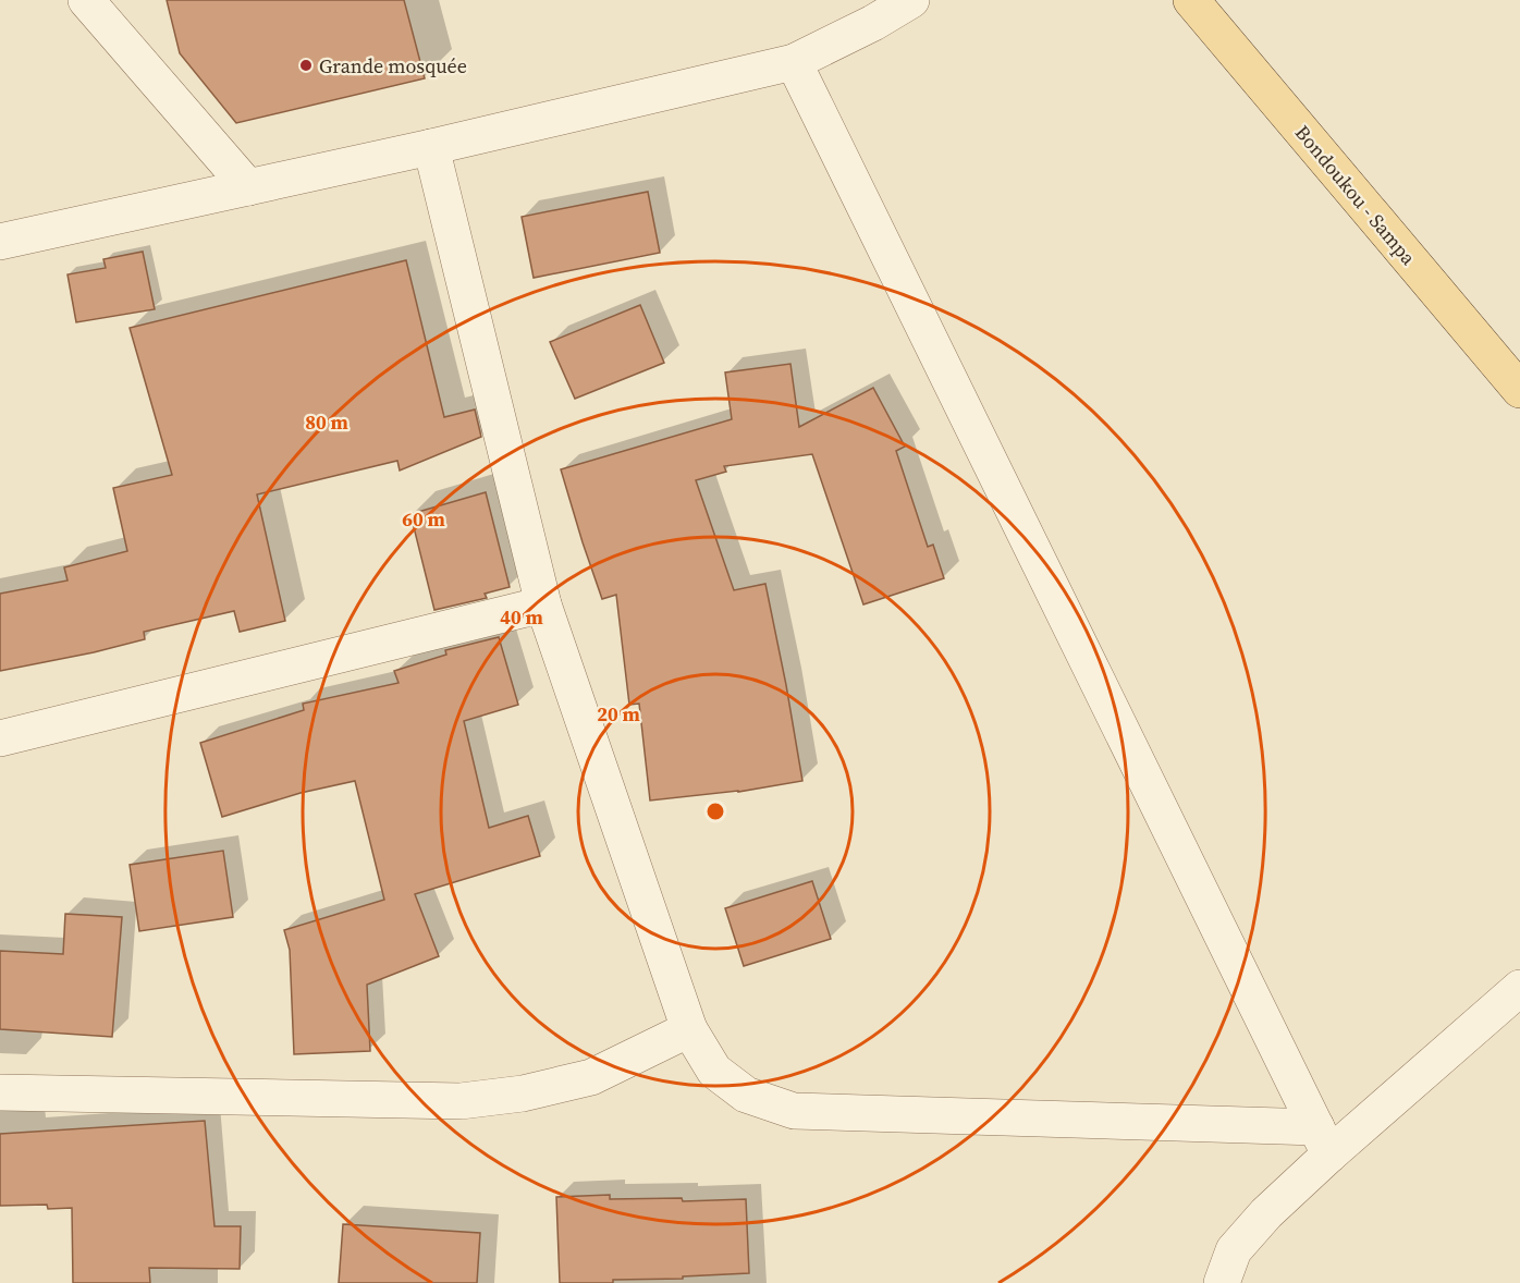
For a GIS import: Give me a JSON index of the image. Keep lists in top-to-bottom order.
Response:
{
  "streets": {
    "main road": ["Bondoukou - Sampa"]
  },
  "places": ["Grande mosquée"],
  "rings": [
    "80 m",
    "60 m",
    "40 m",
    "20 m"
  ]
}
